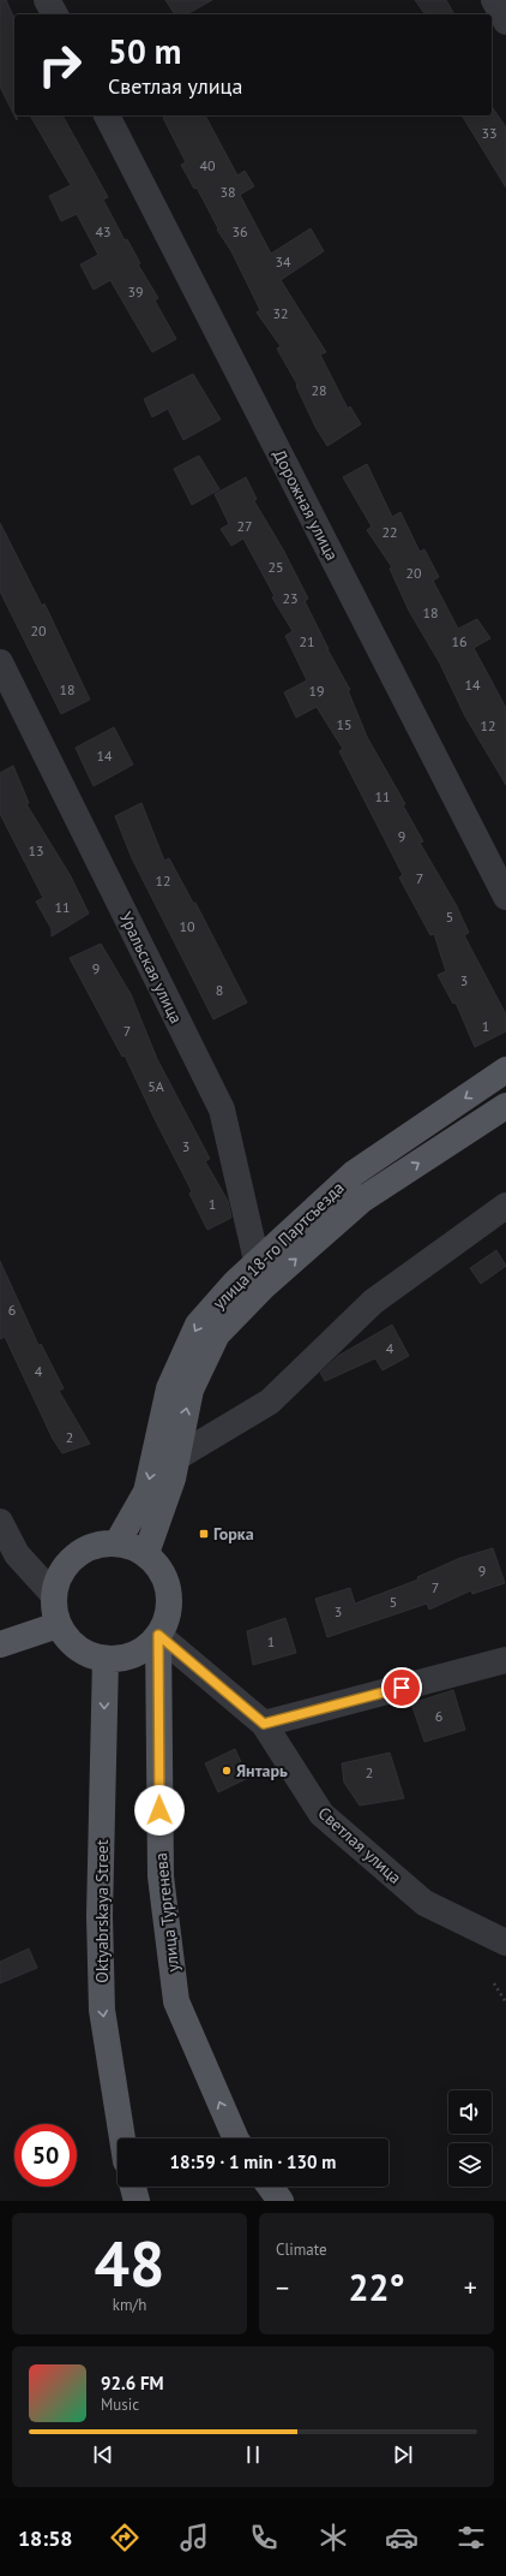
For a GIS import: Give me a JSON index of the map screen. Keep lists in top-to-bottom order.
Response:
{
  "streets": {
    "main road": ["улица 18-го Партсъезда", "Oktyabrskaya Street", "улица Тургенева"],
    "street": ["Дорожная улица", "Уральская улица", "Светлая улица"]
  },
  "crossings": [
    ["Уральская улица", "улица 18-го Партсъезда"],
    ["улица 18-го Партсъезда", "Светлая улица"],
    ["улица 18-го Партсъезда", "Oktyabrskaya Street"],
    ["улица 18-го Партсъезда", "улица Тургенева"],
    ["Светлая улица", "Oktyabrskaya Street"],
    ["Светлая улица", "улица Тургенева"],
    ["Oktyabrskaya Street", "улица Тургенева"]
  ],
  "one_way": ["Oktyabrskaya Street", "улица Тургенева"],
  "places": {
    "transit": ["Горка"],
    "other": ["Янтарь"]
  },
  "house_numbers": [
    "33",
    "40",
    "38",
    "43",
    "36",
    "34",
    "39",
    "32",
    "28",
    "27",
    "22",
    "25",
    "20",
    "23",
    "18",
    "20",
    "21",
    "16",
    "14",
    "18",
    "19",
    "15",
    "12",
    "14",
    "11",
    "9",
    "13",
    "7",
    "12",
    "11",
    "5",
    "10",
    "9",
    "3",
    "8",
    "1",
    "7",
    "5А",
    "3",
    "1",
    "6",
    "4",
    "4",
    "2",
    "9",
    "7",
    "5",
    "3",
    "1",
    "6",
    "2"
  ],
  "page": {
    "turn": ["50 m", "Светлая улица"],
    "limit": "50",
    "trip": "18:59 · 1 min · 130 m",
    "tile": [
      ["48", "km/h"],
      "Climate"
    ],
    "heat": ["−", "22°", "+"],
    "song": ["92.6 FM", "Music"],
    "tabs": "18:58"
  }
}
